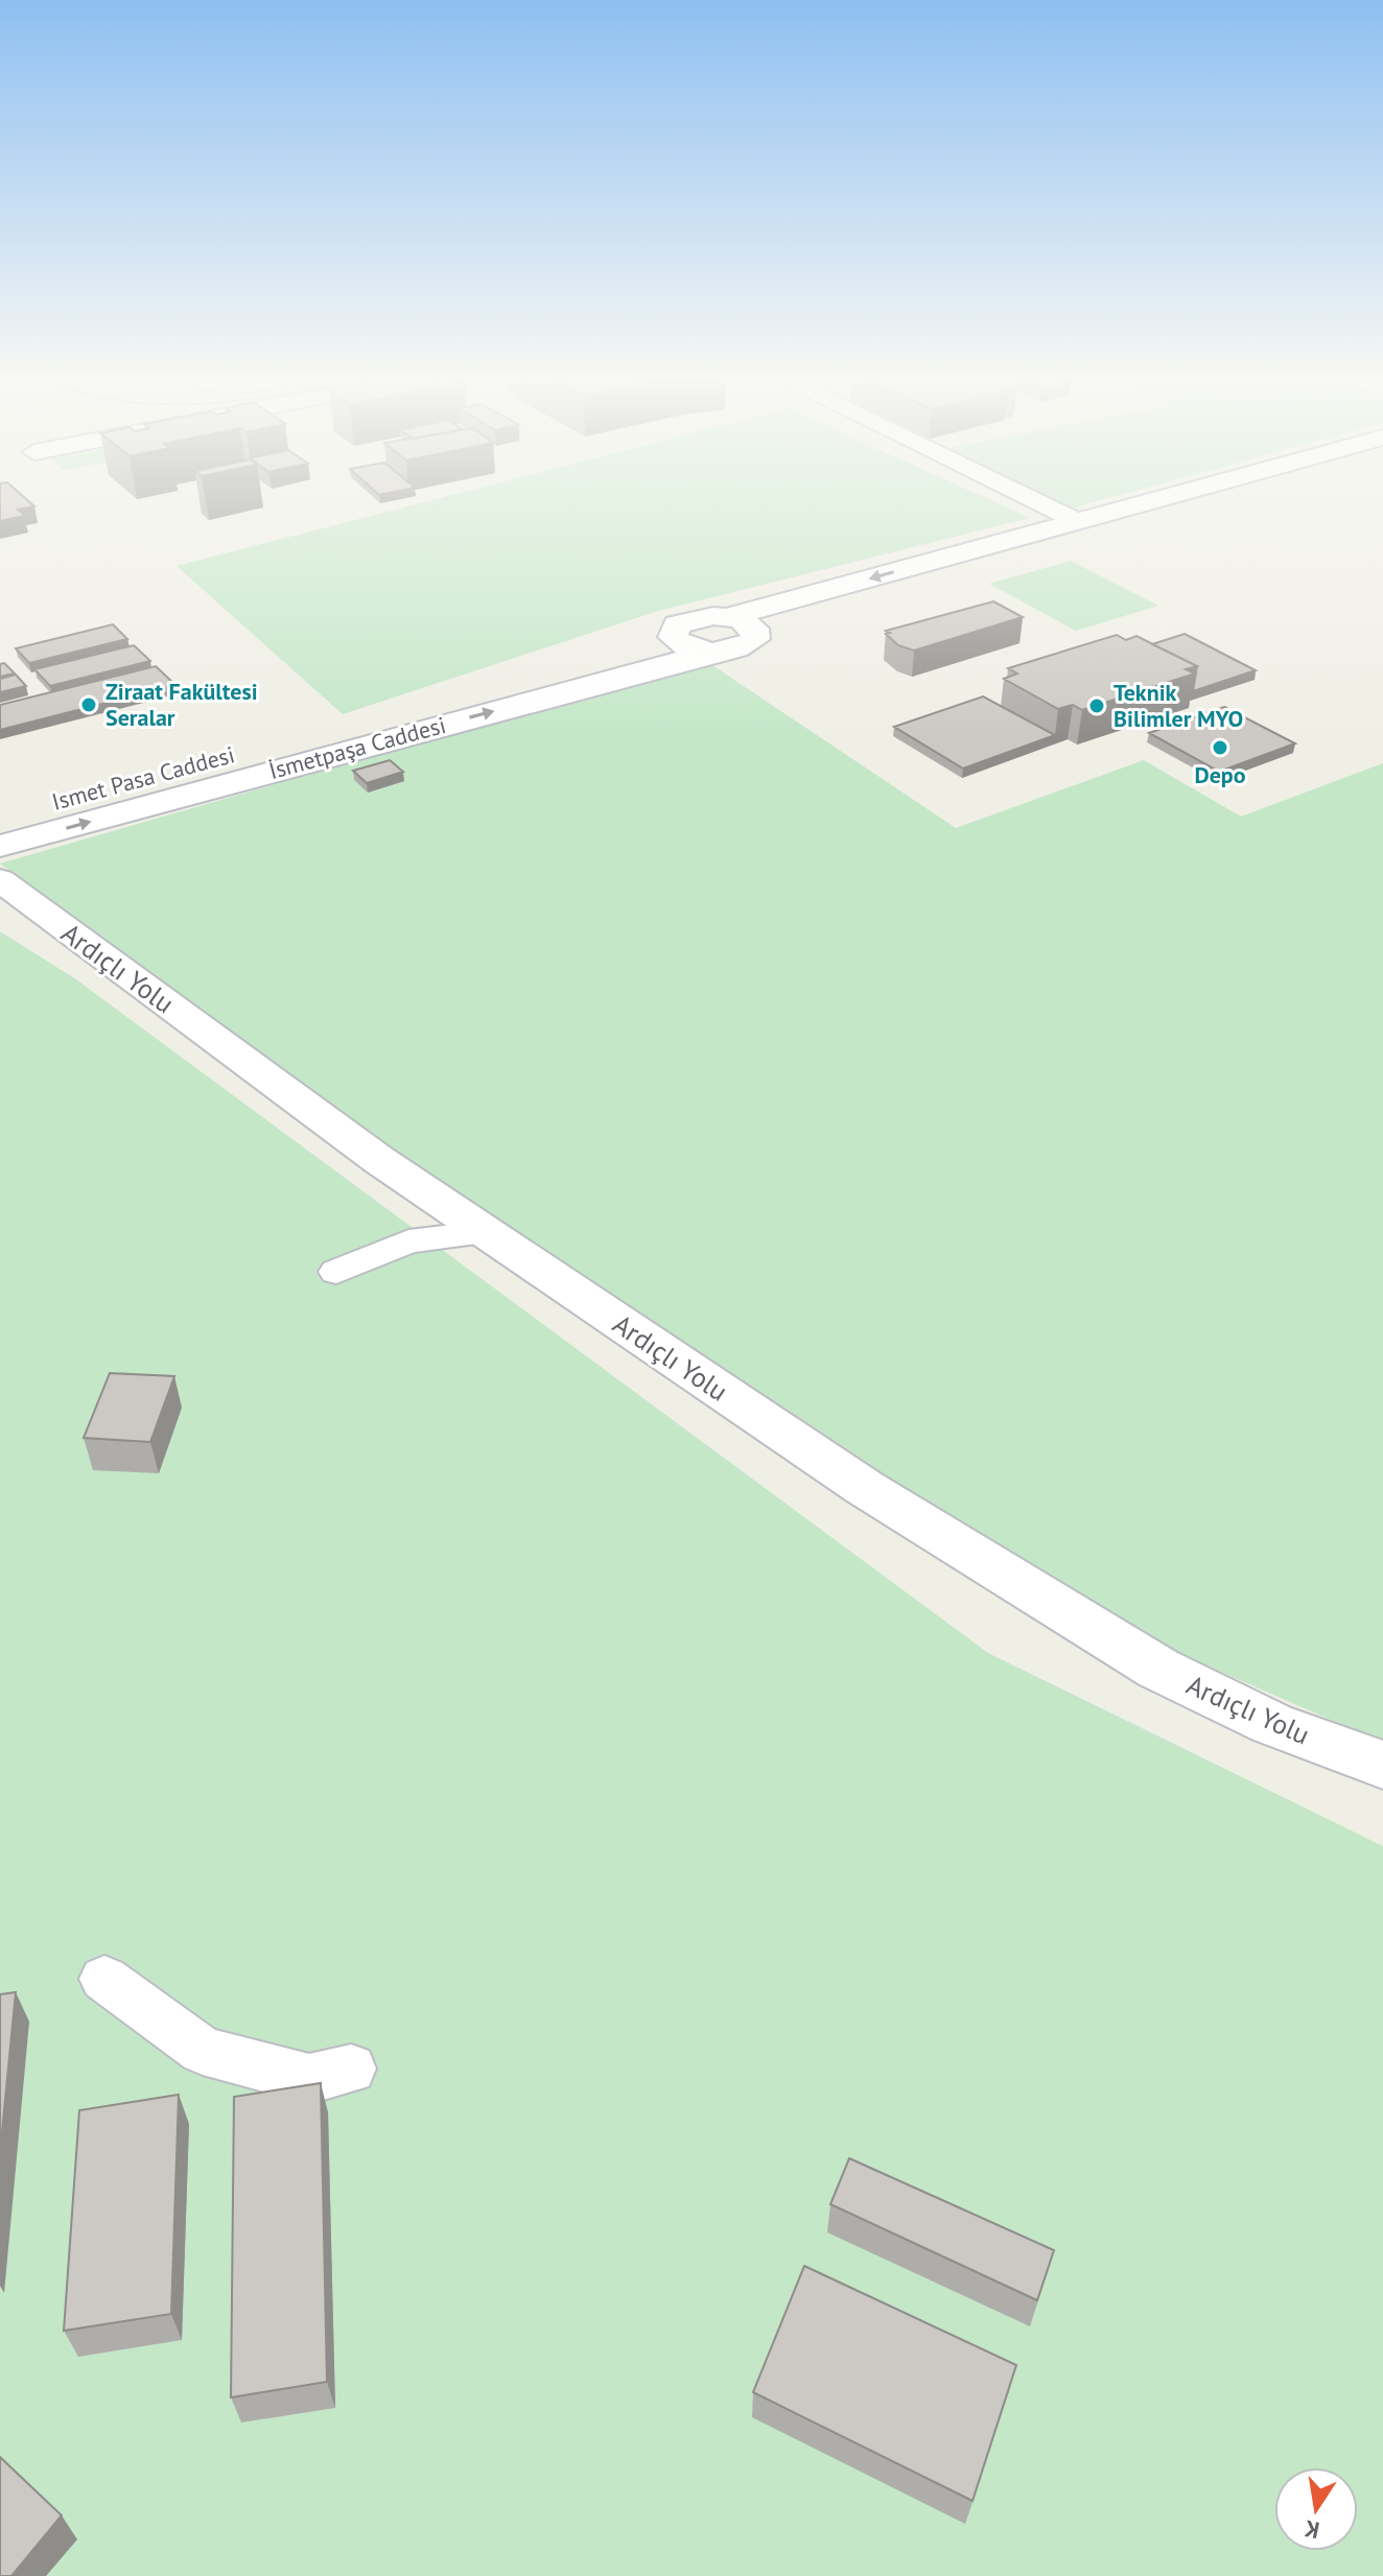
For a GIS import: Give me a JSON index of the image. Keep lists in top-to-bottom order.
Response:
{
  "streets": {
    "main road": ["İsmetpaşa Caddesi", "Ismet Pasa Caddesi"],
    "street": ["Ardıçlı Yolu"]
  },
  "one_way": ["İsmetpaşa Caddesi"],
  "places": ["Ziraat Fakültesi Seralar", "Teknik Bilimler MYO", "Depo"],
  "north": "bottom"
}
